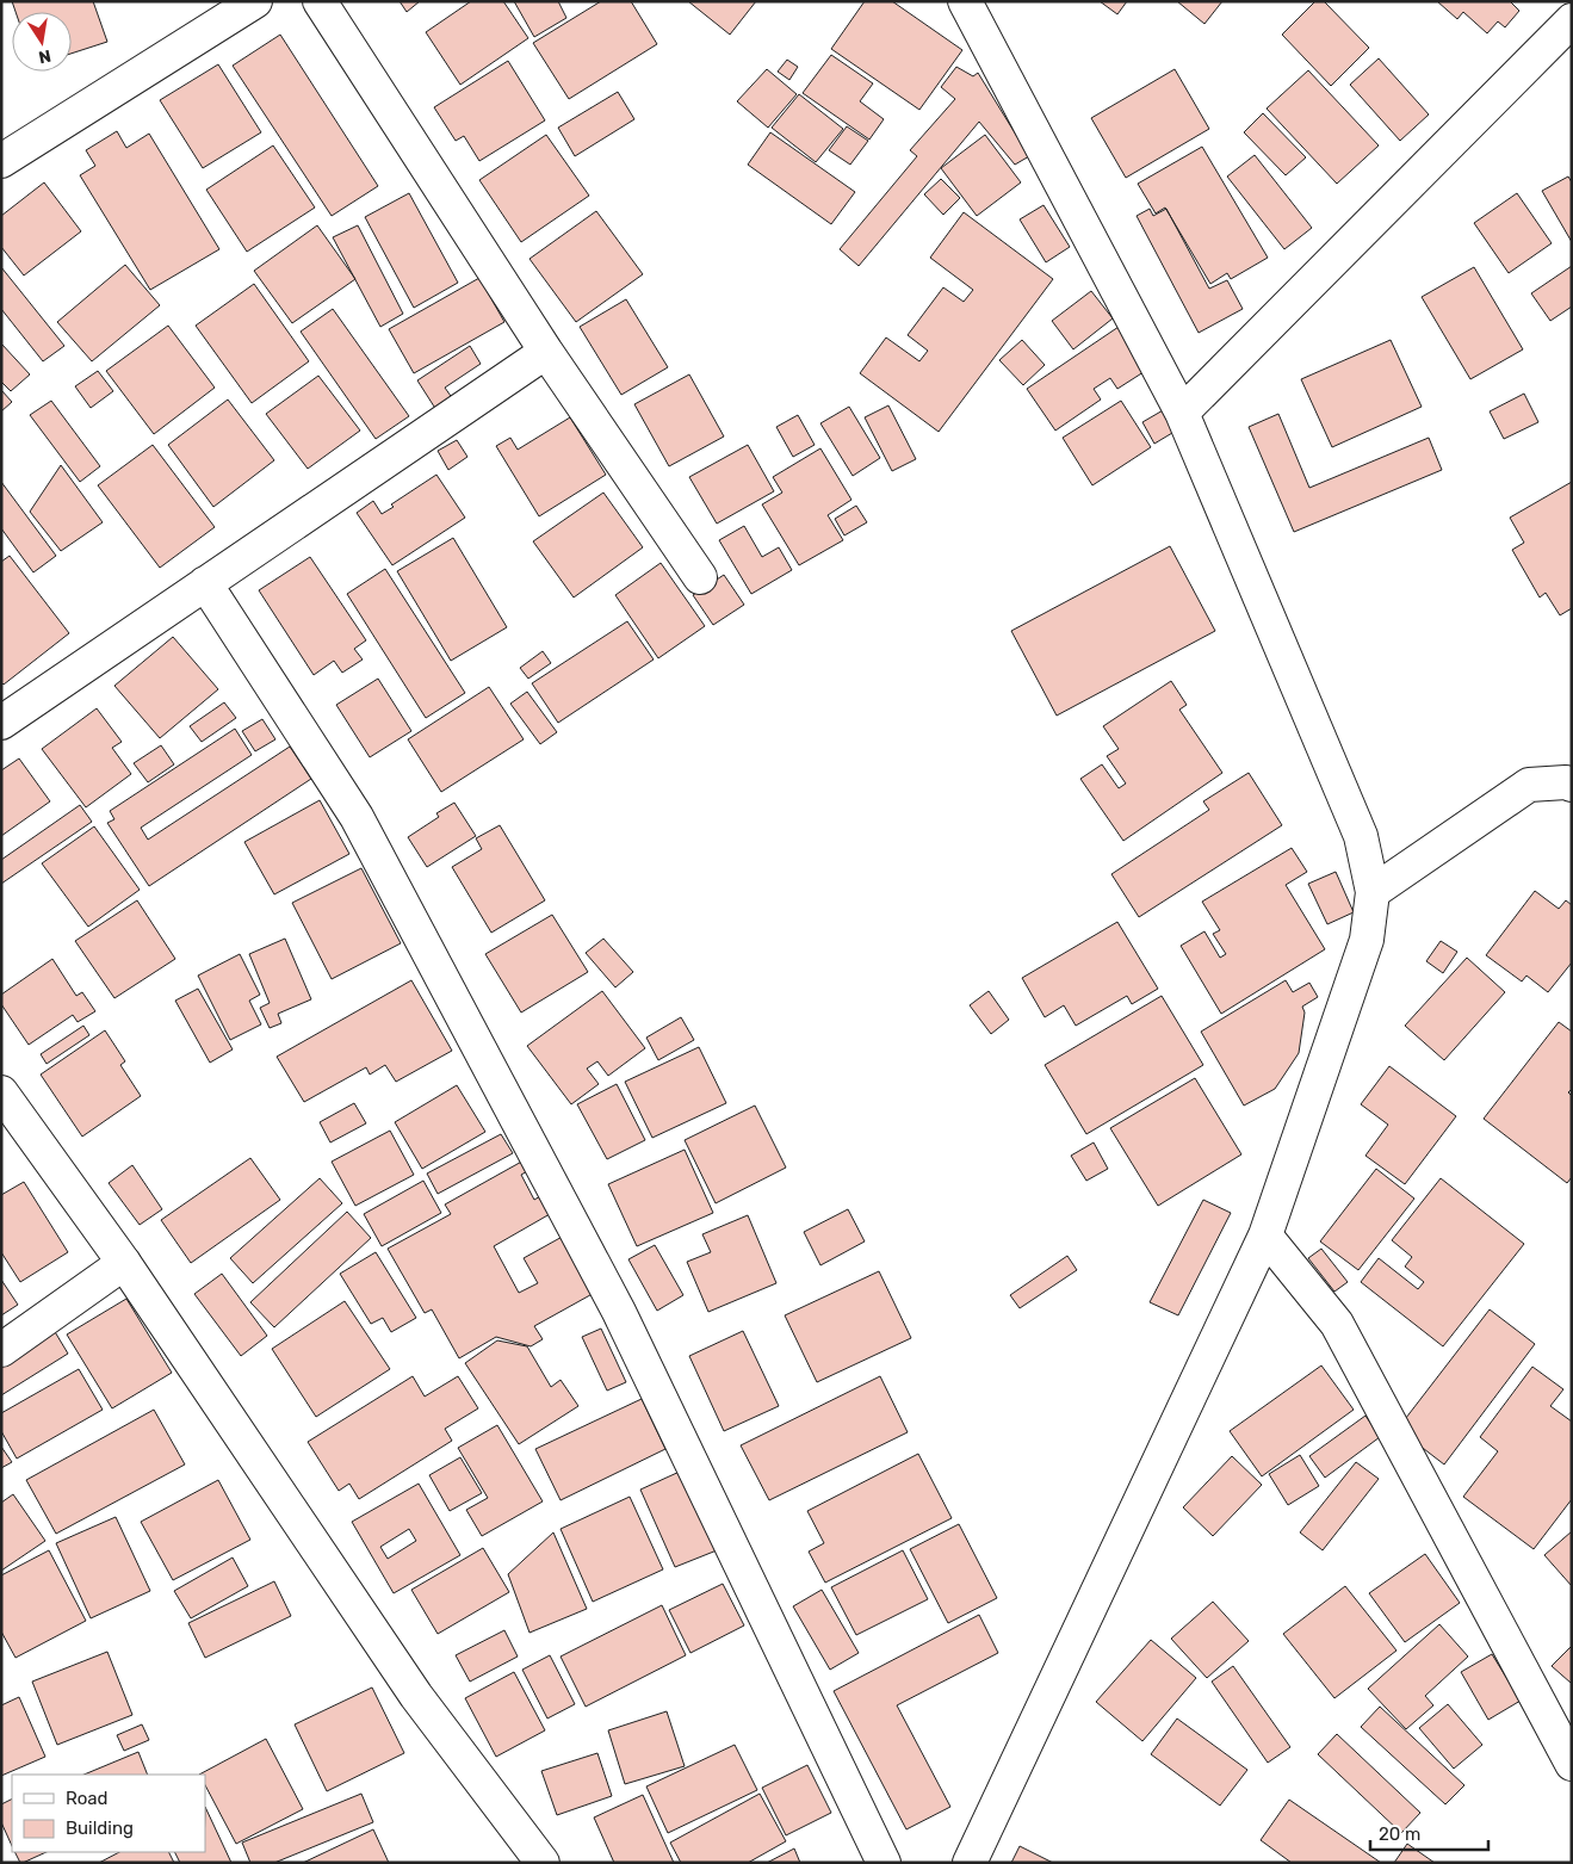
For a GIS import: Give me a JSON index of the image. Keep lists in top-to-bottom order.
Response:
{
  "legend": ["Road", "Building"],
  "scale_bar": "20 m",
  "north": "bottom"
}
